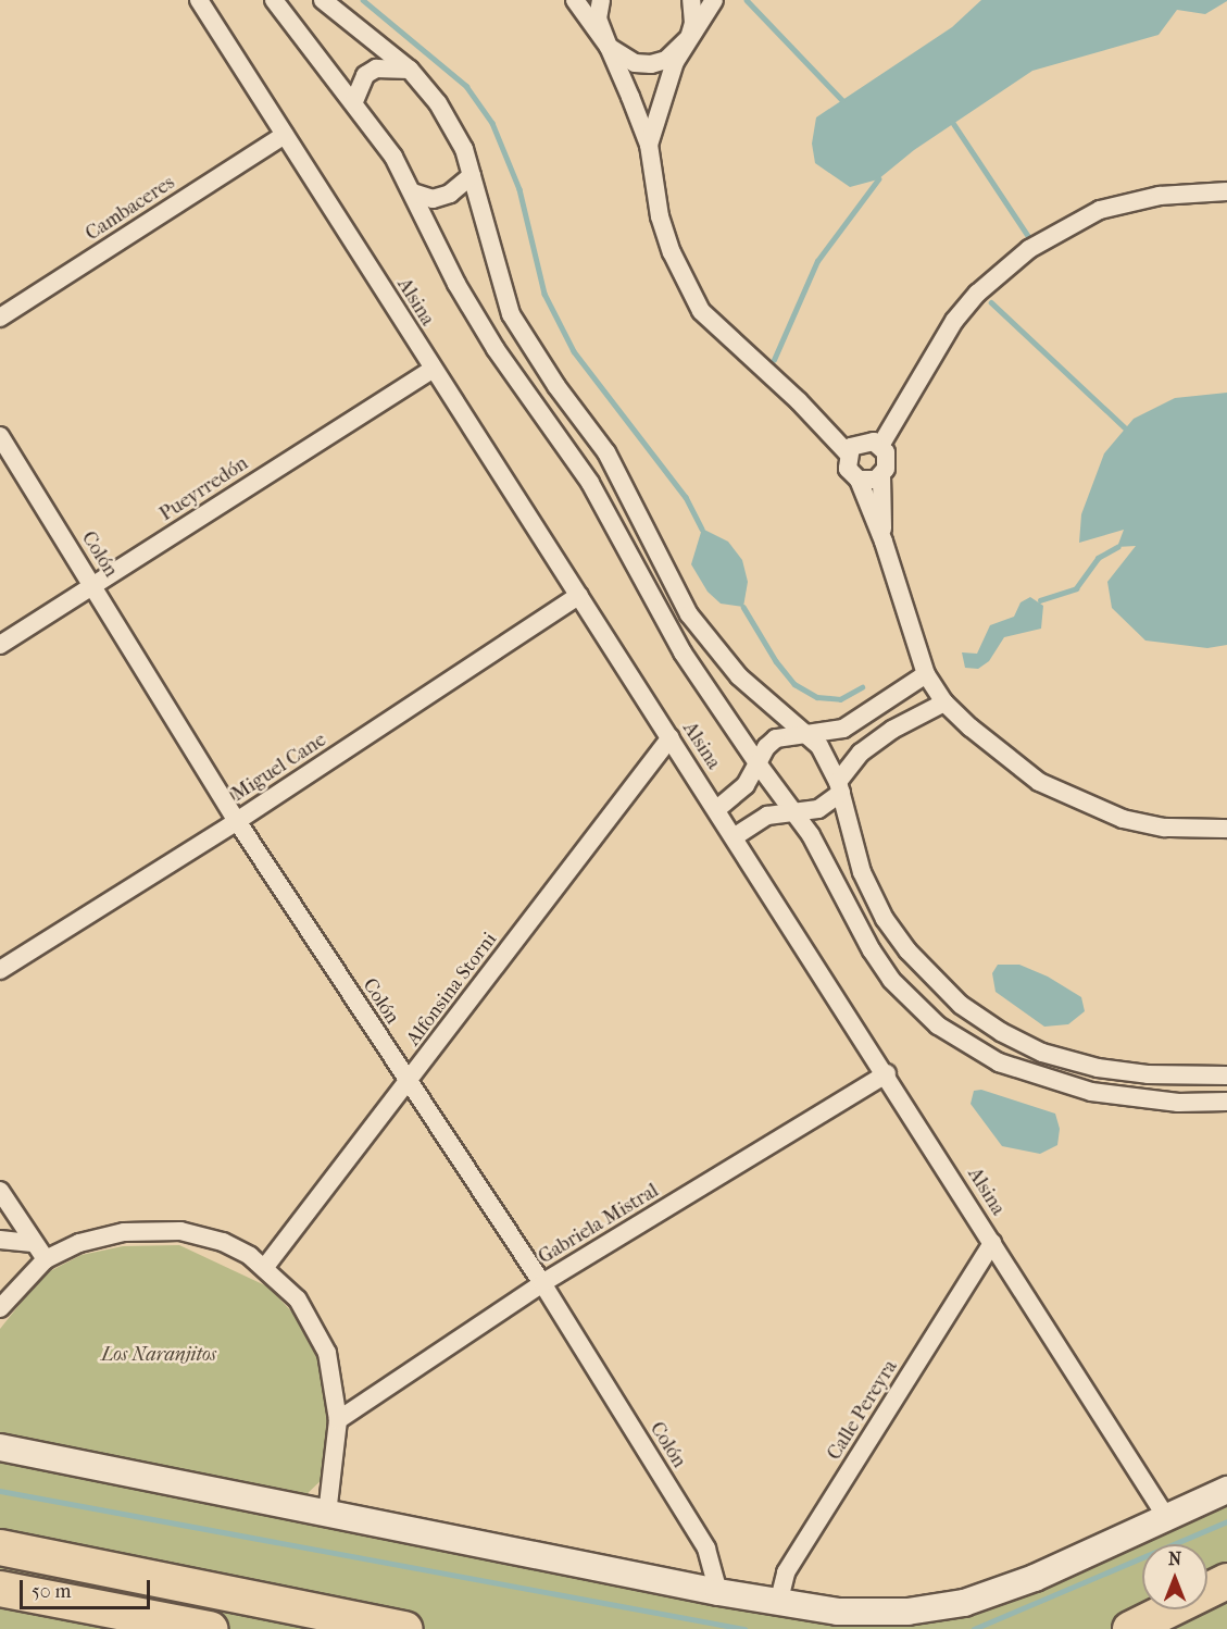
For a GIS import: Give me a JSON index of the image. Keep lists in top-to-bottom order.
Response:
{
  "streets": {
    "street": [
      "Cambaceres",
      "Alsina",
      "Pueyrredón",
      "Colón",
      "Miguel Cane",
      "Alfonsina Storni",
      "Gabriela Mistral",
      "Calle Pereyra"
    ]
  },
  "crossings": [
    ["Cambaceres", "Alsina"],
    ["Alsina", "Pueyrredón"],
    ["Alsina", "Miguel Cane"],
    ["Alsina", "Alfonsina Storni"],
    ["Alsina", "Gabriela Mistral"],
    ["Alsina", "Calle Pereyra"],
    ["Pueyrredón", "Colón"],
    ["Colón", "Miguel Cane"],
    ["Colón", "Alfonsina Storni"],
    ["Colón", "Gabriela Mistral"]
  ],
  "parks": ["Los Naranjitos"],
  "scale_bar": "50 m",
  "north": "top"
}
